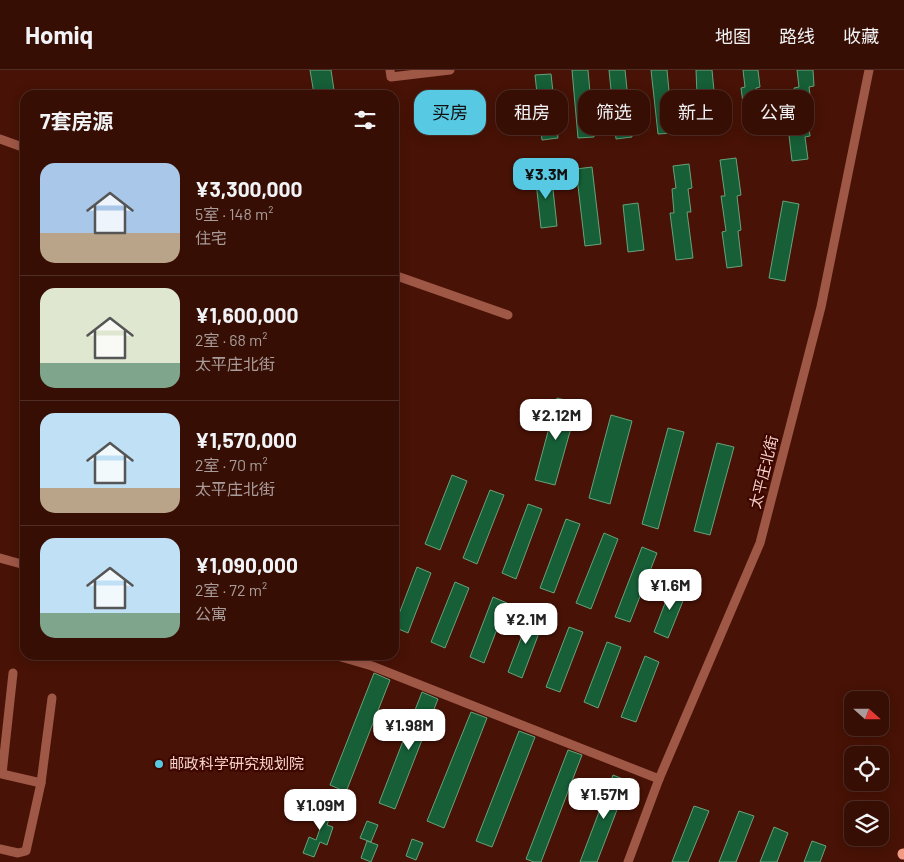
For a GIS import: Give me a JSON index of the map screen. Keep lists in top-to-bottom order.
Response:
{
  "streets": {
    "street": ["太平庄北街"]
  },
  "places": ["邮政科学研究规划院"],
  "north": "right",
  "page": {
    "header": "Homiq",
    "nav": ["地图", "路线", "收藏"],
    "chip": [
      "买房",
      "租房",
      "筛选",
      "新上",
      "公寓"
    ],
    "heading": "7套房源",
    "list": [
      {
        "name": "¥3,300,000",
        "note": "5室 · 148 m² · 住宅"
      },
      {
        "name": "¥1,600,000",
        "note": "2室 · 68 m² · 太平庄北街"
      },
      {
        "name": "¥1,570,000",
        "note": "2室 · 70 m² · 太平庄北街"
      },
      {
        "name": "¥1,090,000",
        "note": "2室 · 72 m² · 公寓"
      }
    ],
    "price": [
      "¥3.3M",
      "¥2.12M",
      "¥1.6M",
      "¥2.1M",
      "¥1.98M",
      "¥1.57M",
      "¥1.09M"
    ]
  }
}
